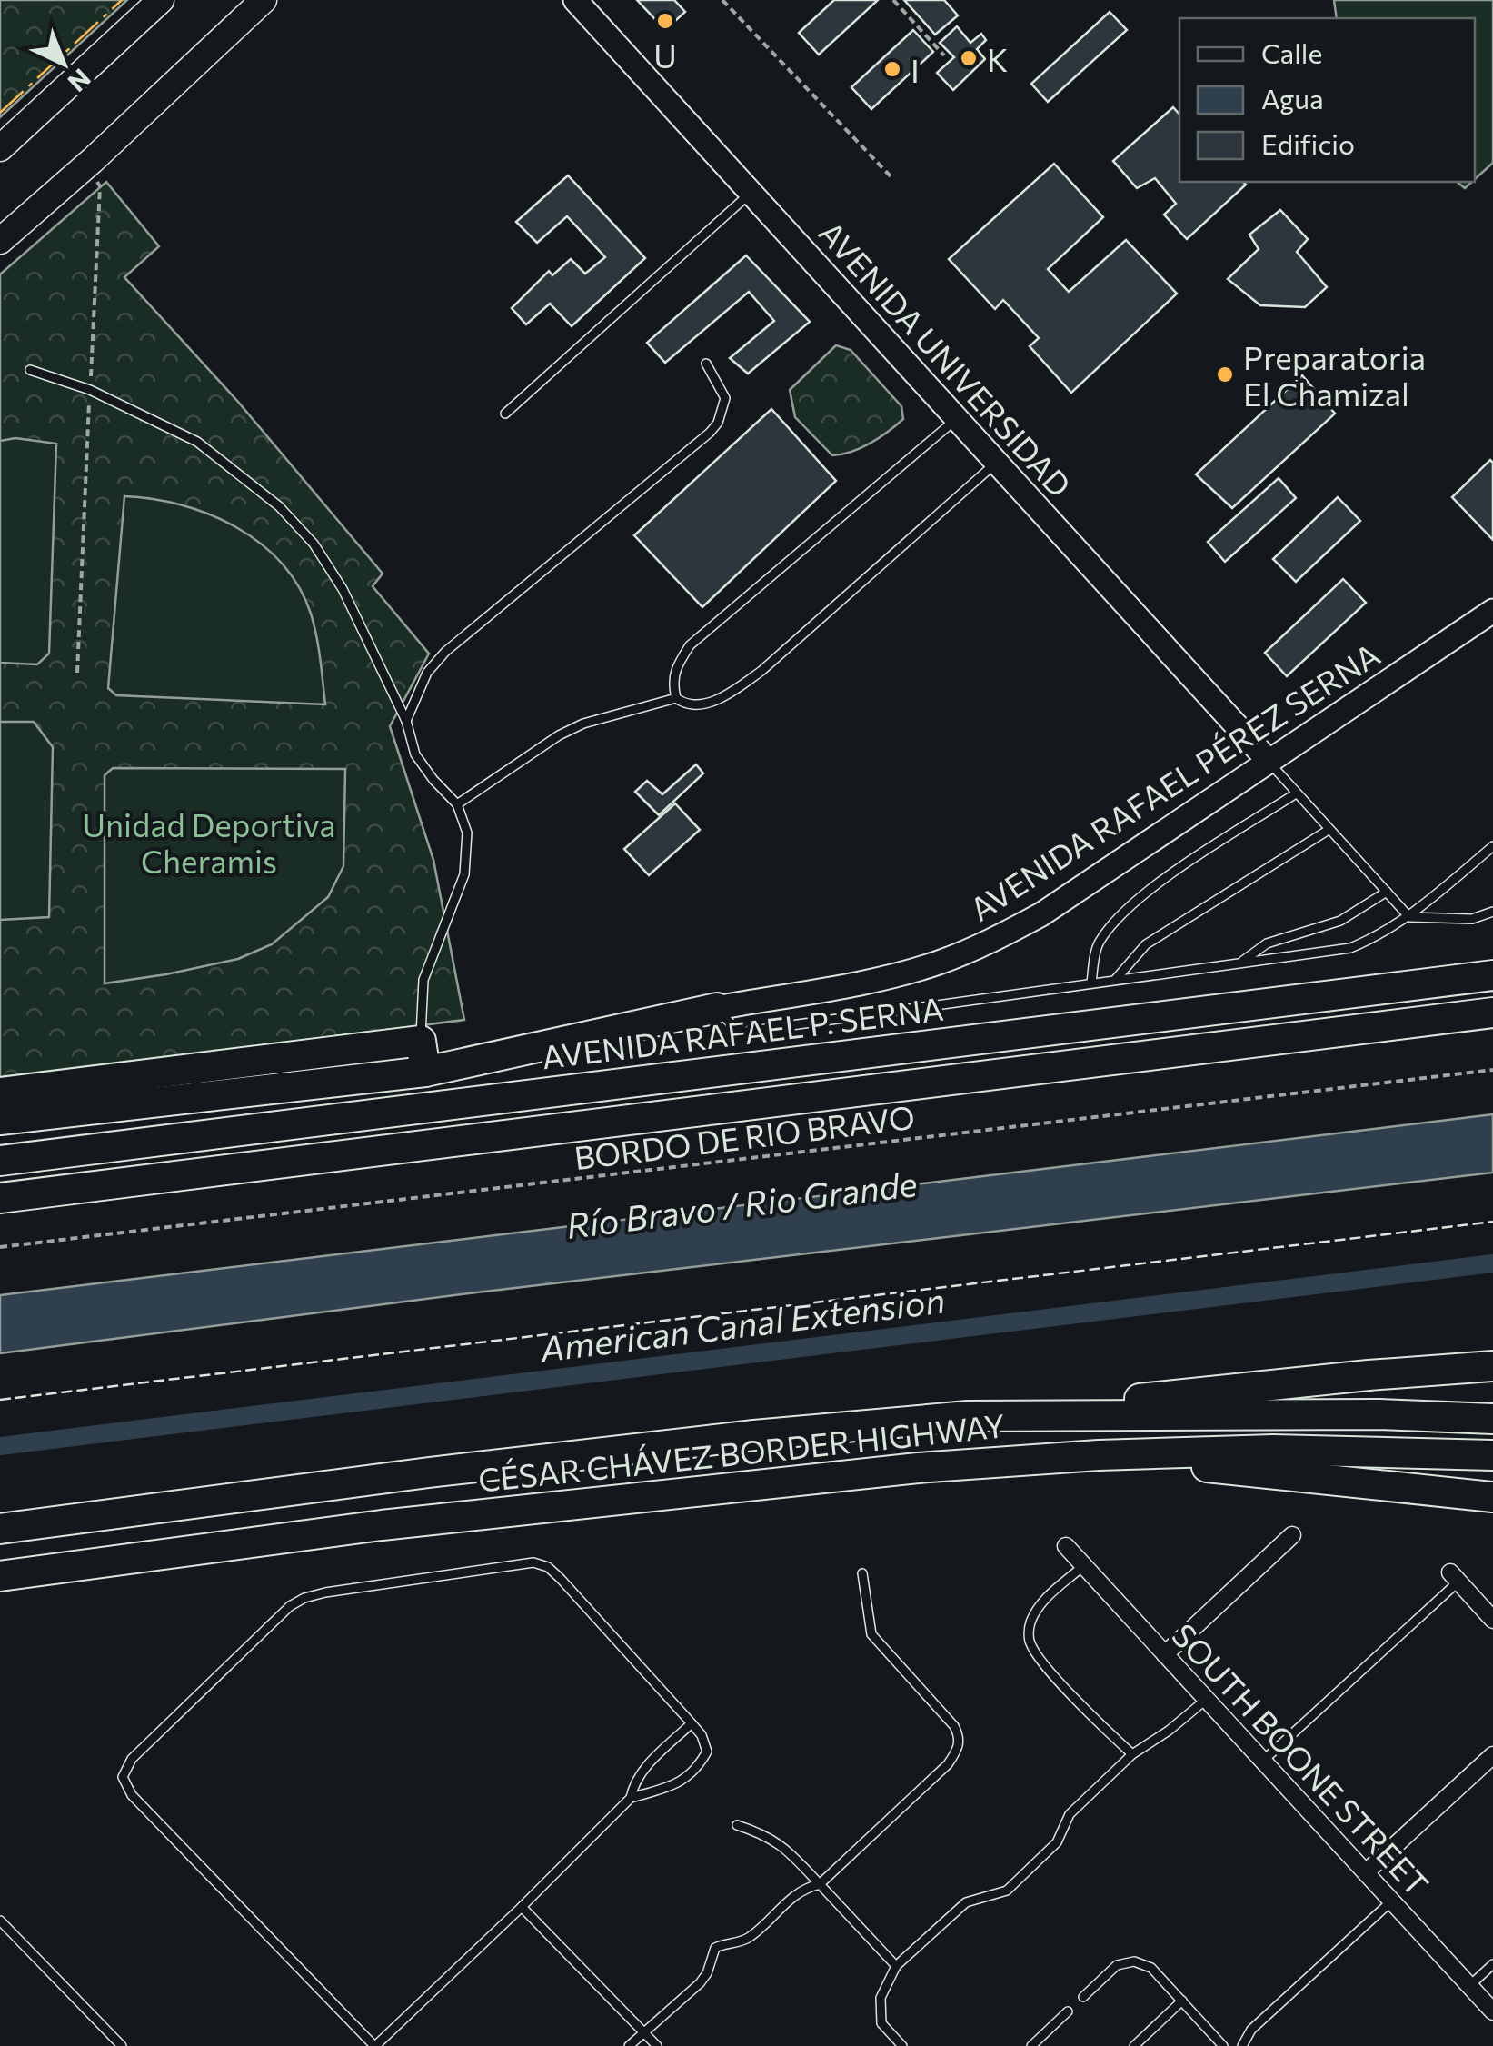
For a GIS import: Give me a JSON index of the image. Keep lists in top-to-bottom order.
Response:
{
  "streets": {
    "highway": ["AVENIDA RAFAEL P. SERNA", "CÉSAR CHÁVEZ BORDER HIGHWAY"],
    "main road": ["AVENIDA UNIVERSIDAD", "AVENIDA RAFAEL PÉREZ SERNA"],
    "street": ["SOUTH BOONE STREET"],
    "path": ["BORDO DE RIO BRAVO"]
  },
  "crossings": [
    ["AVENIDA UNIVERSIDAD", "AVENIDA RAFAEL PÉREZ SERNA"]
  ],
  "water": ["Río Bravo / Rio Grande", "American Canal Extension"],
  "parks": ["Unidad Deportiva Cheramis"],
  "places": [
    "U",
    "K",
    "I",
    "Preparatoria El Chamizal"
  ],
  "legend": ["Calle", "Agua", "Edificio"],
  "north": "bottom right"
}
